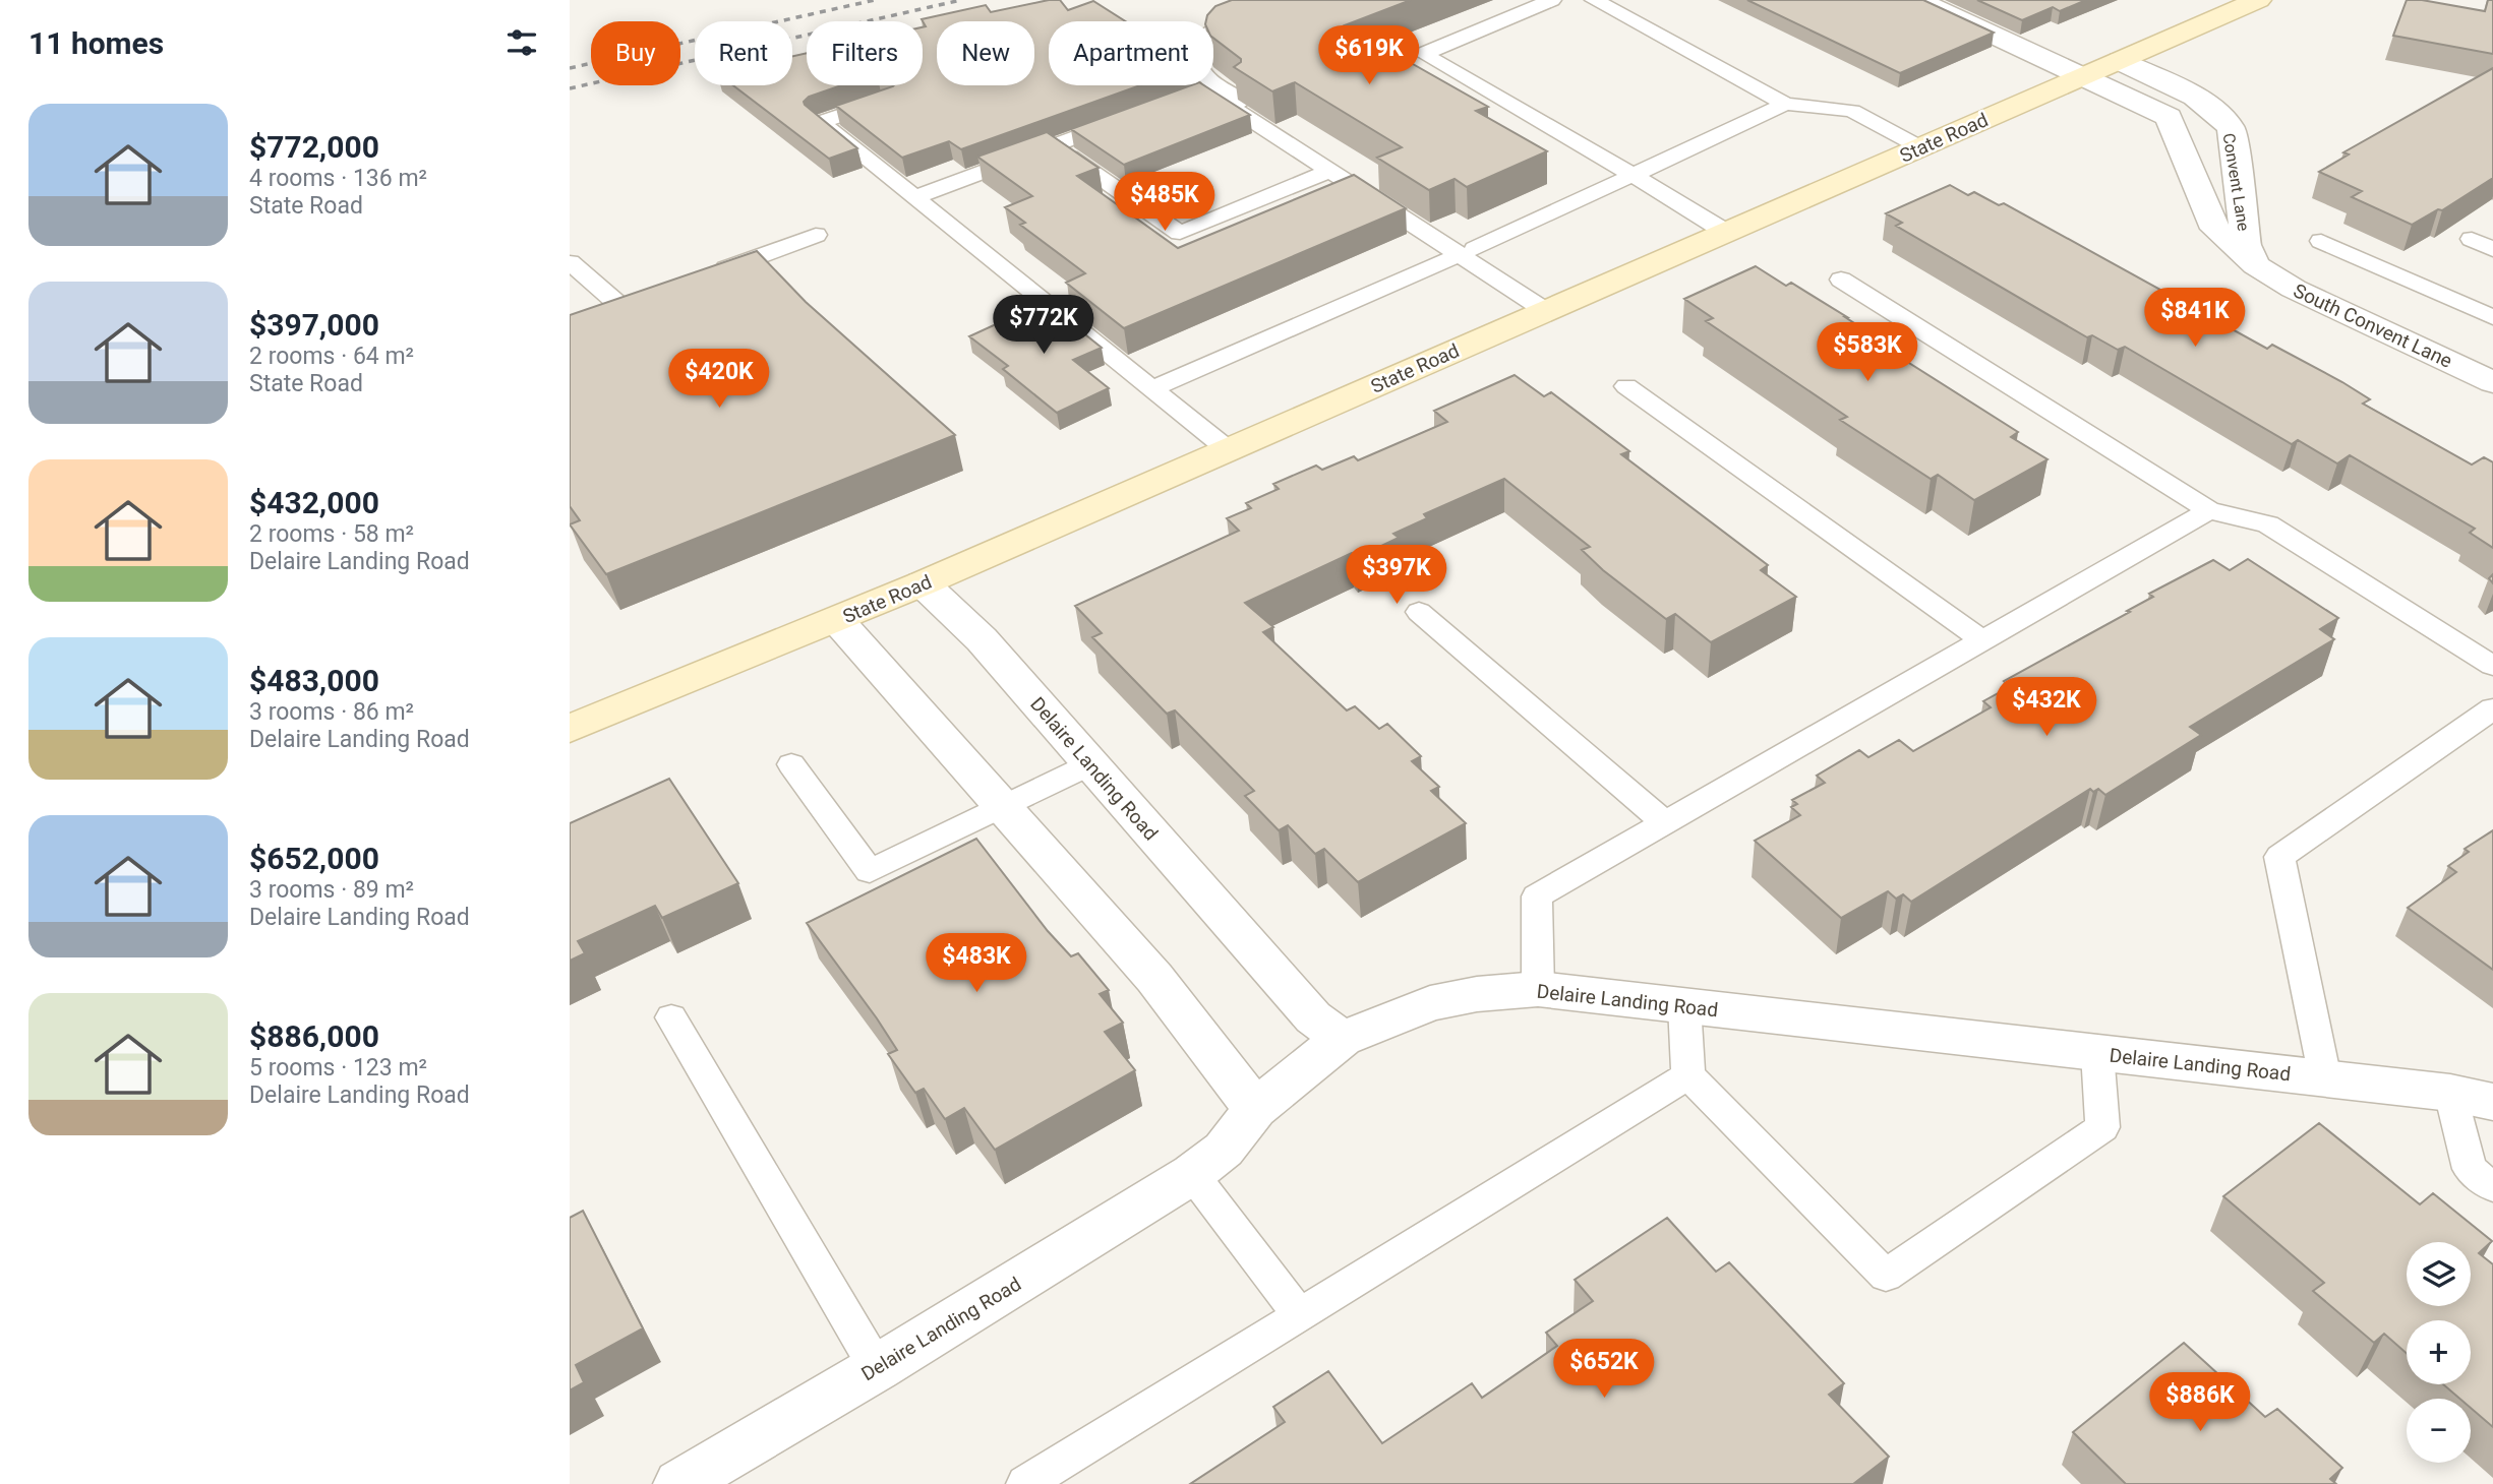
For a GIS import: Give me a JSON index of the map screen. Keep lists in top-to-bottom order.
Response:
{
  "streets": {
    "main road": ["State Road"],
    "street": ["Convent Lane", "South Convent Lane", "Delaire Landing Road"]
  },
  "crossings": [
    ["State Road", "Convent Lane"],
    ["State Road", "Delaire Landing Road"],
    ["Convent Lane", "South Convent Lane"]
  ],
  "page": {
    "heading": "11 homes",
    "chip": [
      "Buy",
      "Rent",
      "Filters",
      "New",
      "Apartment"
    ],
    "price": [
      "$619K",
      "$485K",
      "$841K",
      "$772K",
      "$583K",
      "$420K",
      "$397K",
      "$432K",
      "$483K",
      "$652K",
      "$886K"
    ],
    "list": [
      {
        "name": "$772,000",
        "note": "4 rooms · 136 m² · State Road"
      },
      {
        "name": "$397,000",
        "note": "2 rooms · 64 m² · State Road"
      },
      {
        "name": "$432,000",
        "note": "2 rooms · 58 m² · Delaire Landing Road"
      },
      {
        "name": "$483,000",
        "note": "3 rooms · 86 m² · Delaire Landing Road"
      },
      {
        "name": "$652,000",
        "note": "3 rooms · 89 m² · Delaire Landing Road"
      },
      {
        "name": "$886,000",
        "note": "5 rooms · 123 m² · Delaire Landing Road"
      }
    ],
    "map_buttons": ["+", "−"]
  }
}
